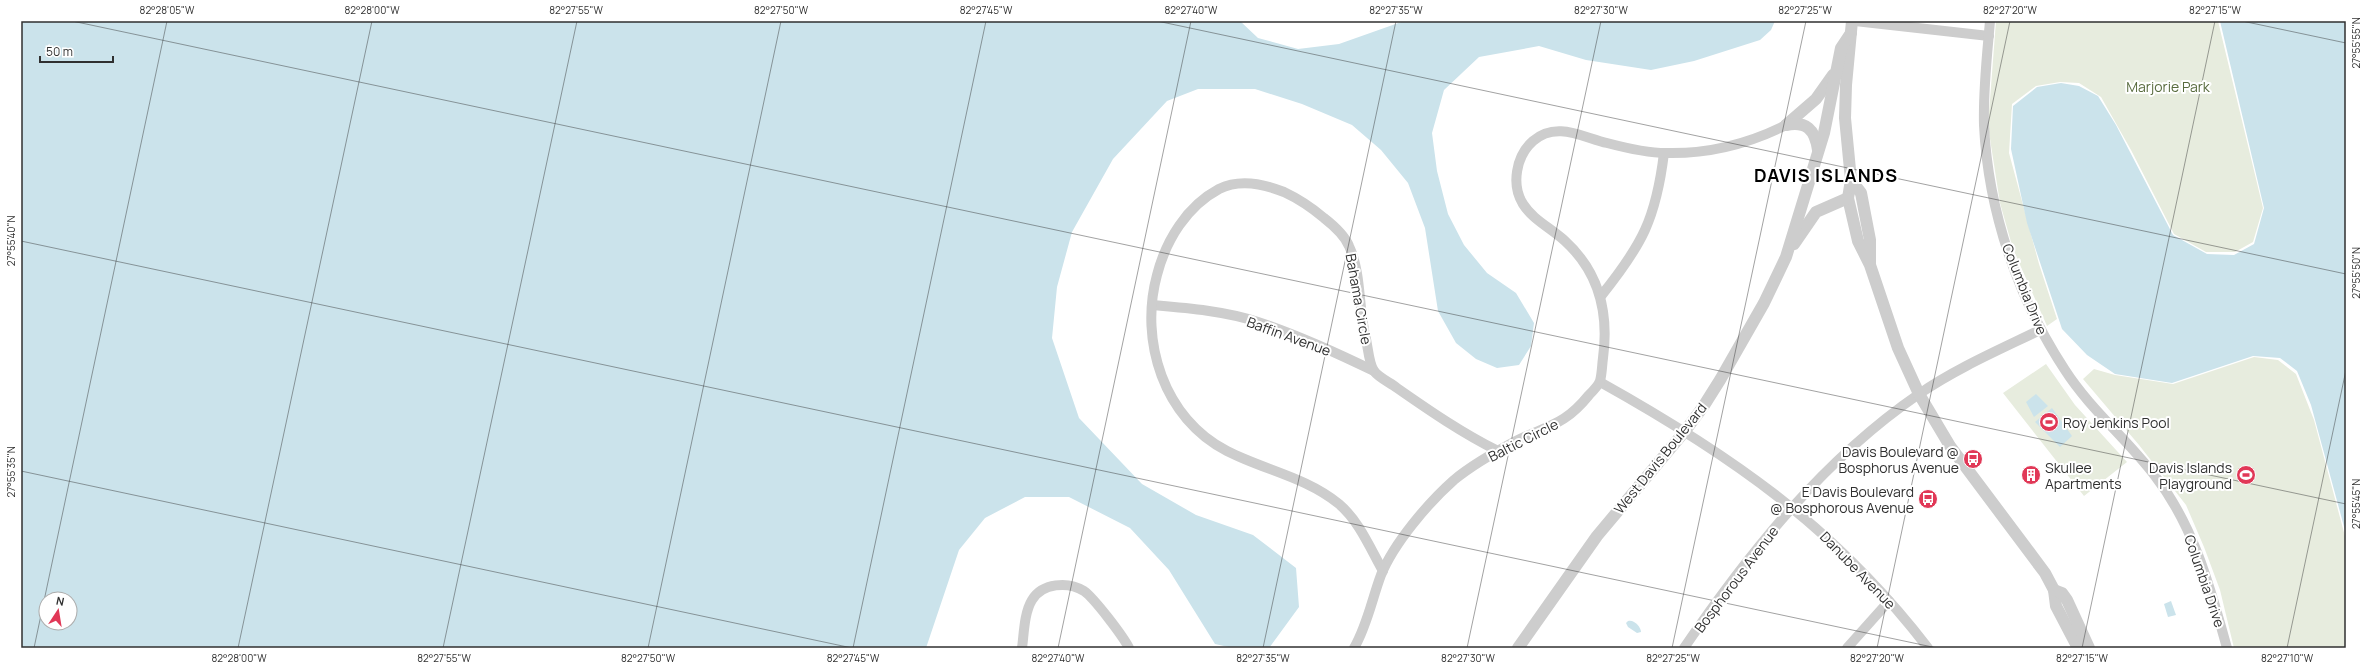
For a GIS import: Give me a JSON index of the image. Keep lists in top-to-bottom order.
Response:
{
  "streets": {
    "street": [
      "Columbia Drive",
      "Bahama Circle",
      "Baffin Avenue",
      "Baltic Circle",
      "West Davis Boulevard",
      "Danube Avenue",
      "Bosphorous Avenue"
    ]
  },
  "crossings": [
    ["Columbia Drive", "Bosphorous Avenue"],
    ["Bahama Circle", "Baffin Avenue"],
    ["Bahama Circle", "Baltic Circle"],
    ["Baltic Circle", "Danube Avenue"],
    ["West Davis Boulevard", "Danube Avenue"],
    ["Danube Avenue", "Bosphorous Avenue"]
  ],
  "districts": ["DAVIS ISLANDS"],
  "parks": ["Marjorie Park"],
  "places": {
    "sports": ["Roy Jenkins Pool", "Davis Islands Playground"],
    "bus stop": ["Davis Boulevard @ Bosphorus Avenue", "E Davis Boulevard @ Bosphorous Avenue"],
    "building": ["Skullee Apartments"]
  },
  "scale_bar": "50 m",
  "north": "top",
  "coordinates": [
    "82°28'05\"W",
    "82°28'00\"W",
    "82°27'55\"W",
    "82°27'50\"W",
    "82°27'45\"W",
    "82°27'40\"W",
    "82°27'35\"W",
    "82°27'30\"W",
    "82°27'25\"W",
    "82°27'20\"W",
    "82°27'15\"W",
    "27°55'55\"N",
    "27°55'40\"N",
    "27°55'50\"N",
    "27°55'35\"N",
    "27°55'45\"N",
    "82°27'10\"W"
  ]
}
